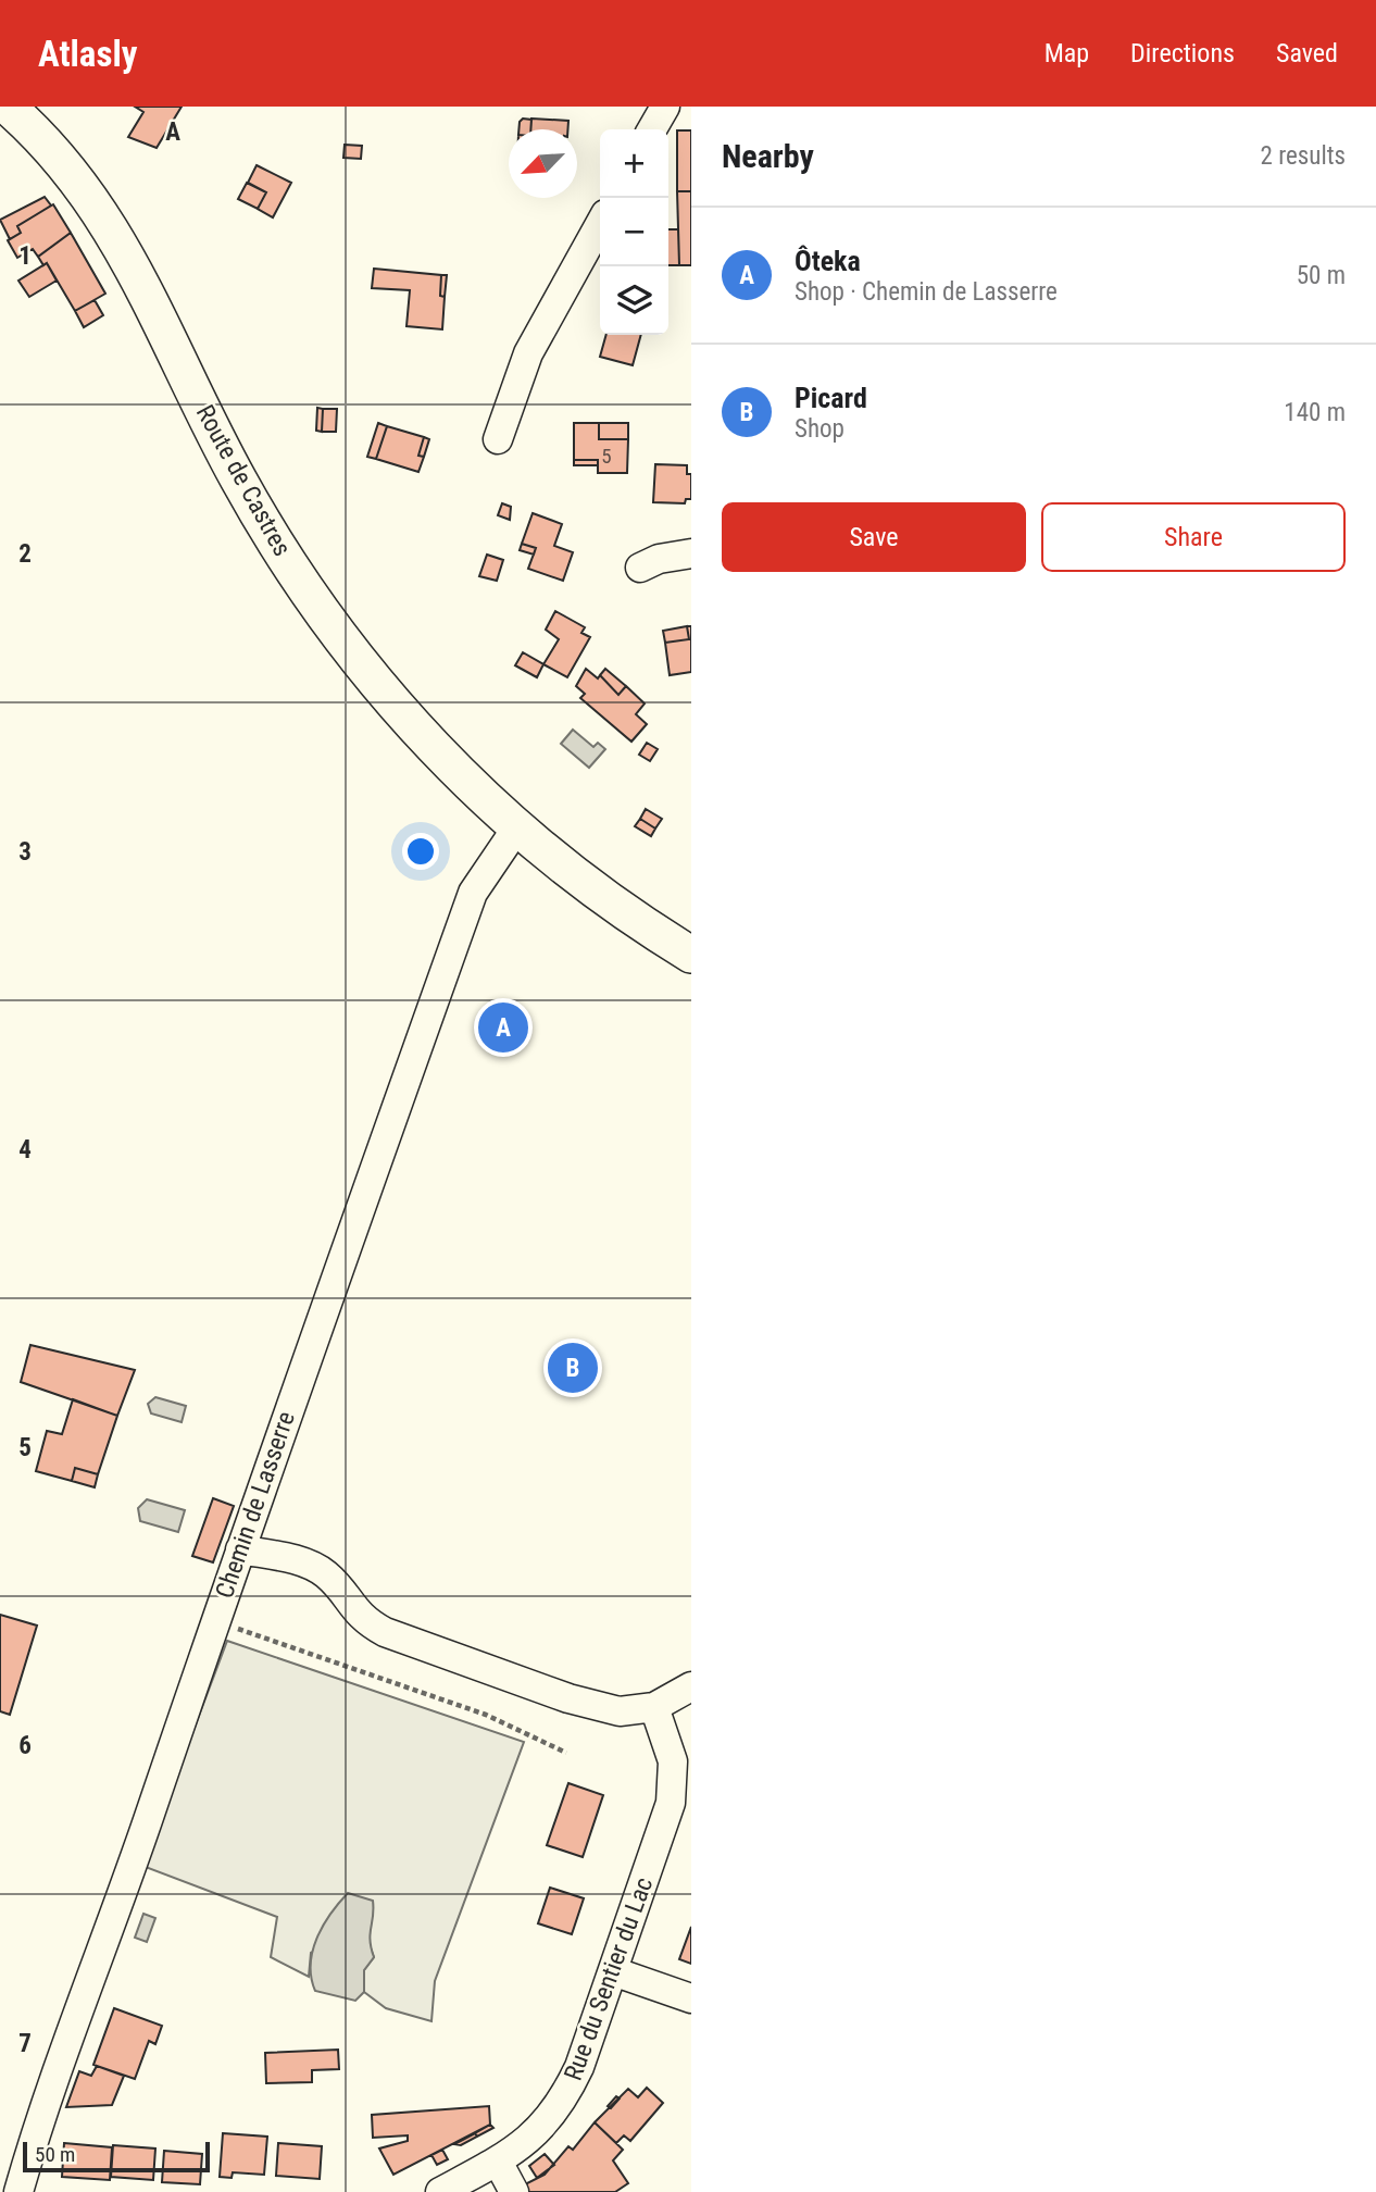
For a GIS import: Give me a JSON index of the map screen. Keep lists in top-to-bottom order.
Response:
{
  "streets": {
    "main road": ["Route de Castres"],
    "street": ["Chemin de Lasserre", "Rue du Sentier du Lac"]
  },
  "crossings": [
    ["Route de Castres", "Chemin de Lasserre"]
  ],
  "house_numbers": ["5"],
  "scale_bar": "50 m",
  "north": "bottom left",
  "page": {
    "header": "Atlasly",
    "nav": ["Map", "Directions", "Saved"],
    "heading": ["Nearby", "2 results"],
    "map_buttons": ["+", "−"],
    "list": [
      {
        "mark": "A",
        "name": "Ôteka",
        "note": "Shop · Chemin de Lasserre",
        "value": "50 m"
      },
      {
        "mark": "B",
        "name": "Picard",
        "note": "Shop",
        "value": "140 m"
      }
    ],
    "buttons": ["Save", "Share"],
    "pins": ["A", "B"],
    "scale": "50 m"
  },
  "grid": {
    "columns": ["A"],
    "rows": [
      "1",
      "2",
      "3",
      "4",
      "5",
      "6",
      "7"
    ]
  }
}
